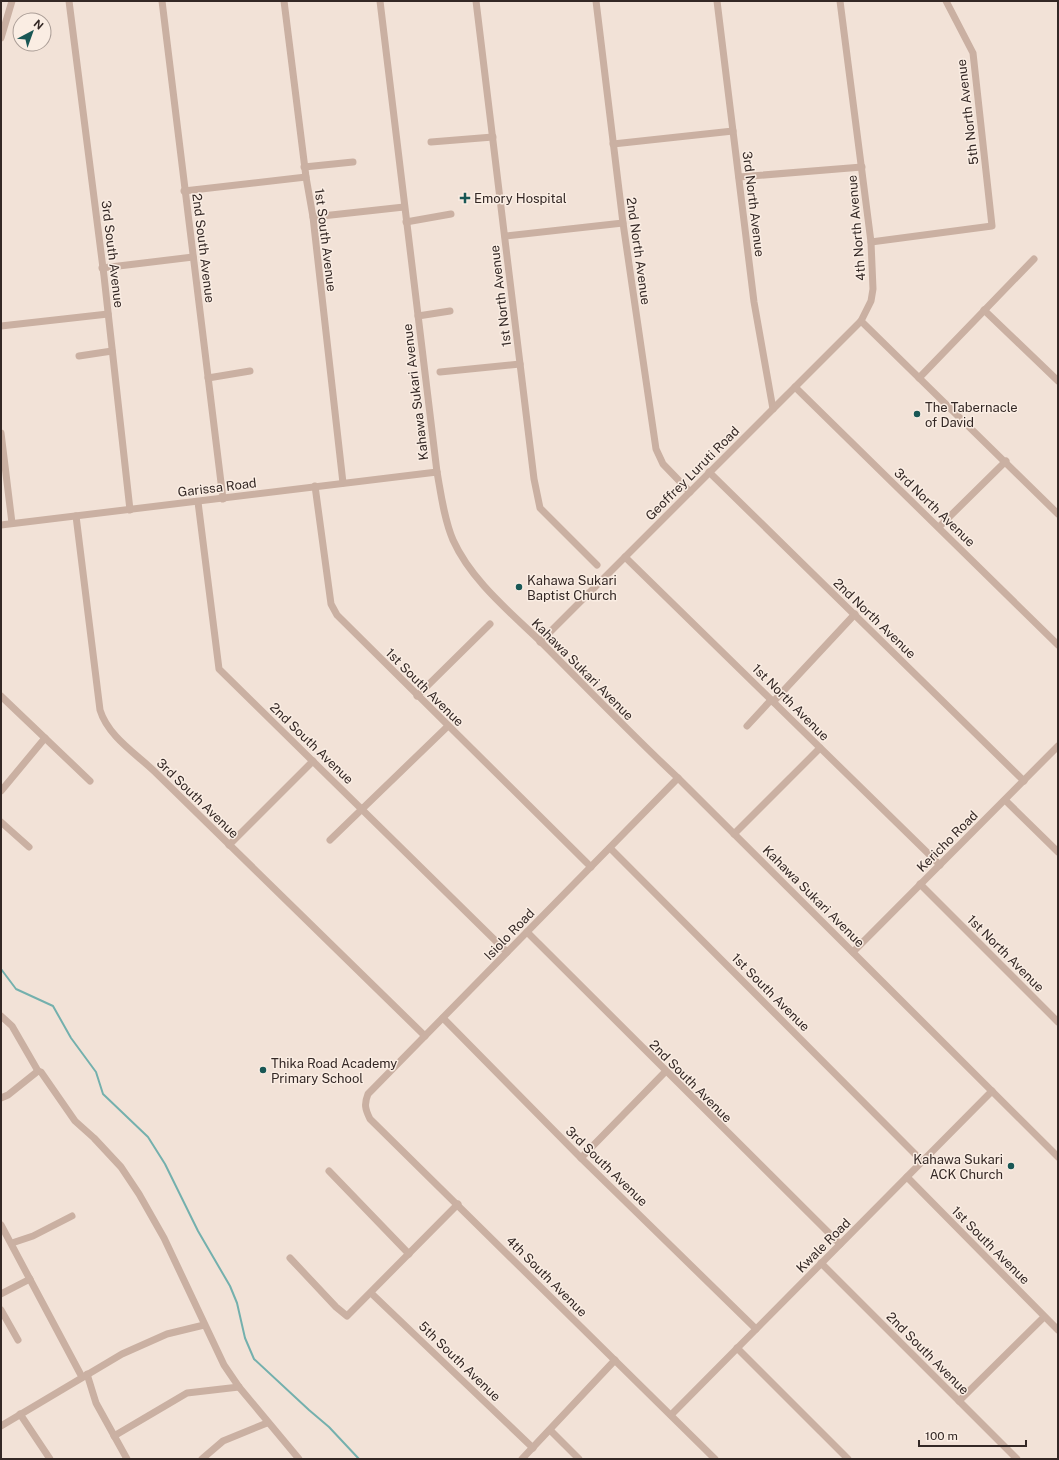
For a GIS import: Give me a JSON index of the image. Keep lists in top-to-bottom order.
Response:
{
  "streets": {
    "street": [
      "5th North Avenue",
      "3rd North Avenue",
      "4th North Avenue",
      "1st South Avenue",
      "2nd South Avenue",
      "2nd North Avenue",
      "3rd South Avenue",
      "1st North Avenue",
      "Kahawa Sukari Avenue",
      "Geoffrey Luruti Road",
      "Garissa Road",
      "Kericho Road",
      "Isiolo Road",
      "Kwale Road",
      "4th South Avenue",
      "5th South Avenue"
    ]
  },
  "crossings": [
    ["5th North Avenue", "4th North Avenue"],
    ["3rd North Avenue", "Geoffrey Luruti Road"],
    ["4th North Avenue", "Geoffrey Luruti Road"],
    ["1st South Avenue", "Garissa Road"],
    ["1st South Avenue", "Isiolo Road"],
    ["1st South Avenue", "Kwale Road"],
    ["2nd South Avenue", "Garissa Road"],
    ["2nd South Avenue", "Isiolo Road"],
    ["2nd South Avenue", "Kwale Road"],
    ["2nd North Avenue", "Geoffrey Luruti Road"],
    ["2nd North Avenue", "Kericho Road"],
    ["3rd South Avenue", "Garissa Road"],
    ["3rd South Avenue", "Isiolo Road"],
    ["3rd South Avenue", "Kwale Road"],
    ["1st North Avenue", "Geoffrey Luruti Road"],
    ["1st North Avenue", "Kericho Road"],
    ["Kahawa Sukari Avenue", "Geoffrey Luruti Road"],
    ["Kahawa Sukari Avenue", "Garissa Road"],
    ["Kahawa Sukari Avenue", "Kericho Road"],
    ["Kahawa Sukari Avenue", "Isiolo Road"],
    ["Kahawa Sukari Avenue", "Kwale Road"],
    ["Isiolo Road", "4th South Avenue"],
    ["Kwale Road", "4th South Avenue"]
  ],
  "places": {
    "health": ["Emory Hospital"],
    "other": [
      "The Tabernacle of David",
      "Kahawa Sukari Baptist Church",
      "Thika Road Academy Primary School",
      "Kahawa Sukari ACK Church"
    ]
  },
  "scale_bar": "100 m",
  "north": "top right"
}
